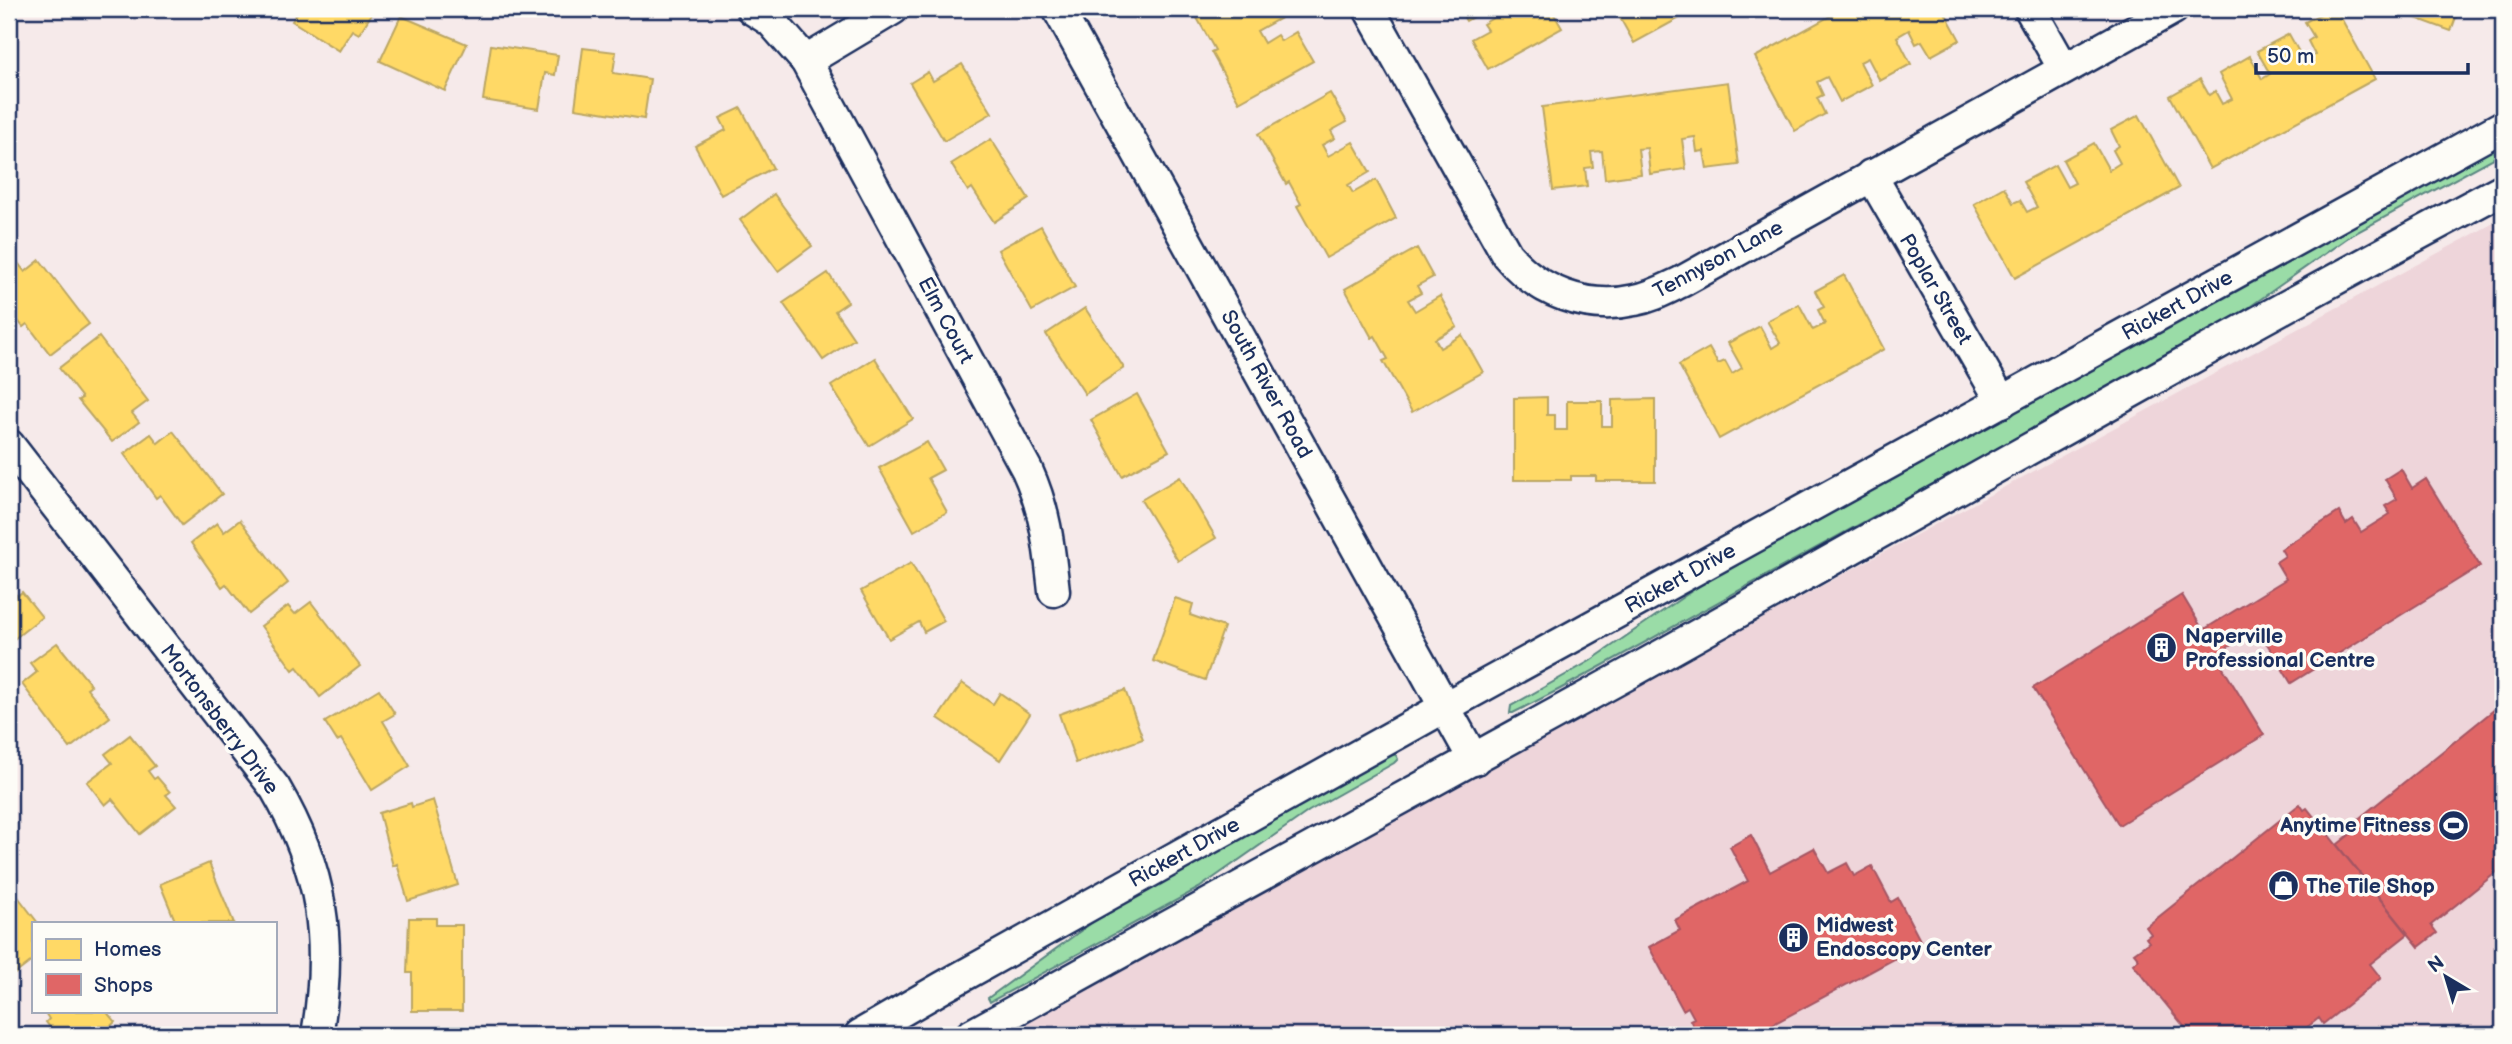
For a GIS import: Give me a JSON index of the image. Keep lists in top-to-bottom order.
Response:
{
  "streets": {
    "street": [
      "Tennyson Lane",
      "Poplar Street",
      "Rickert Drive",
      "Elm Court",
      "South River Road",
      "Mortonsberry Drive"
    ]
  },
  "crossings": [
    ["Tennyson Lane", "Poplar Street"],
    ["Poplar Street", "Rickert Drive"],
    ["Rickert Drive", "South River Road"]
  ],
  "places": {
    "building": ["Naperville Professional Centre", "Midwest Endoscopy Center"],
    "sports": ["Anytime Fitness"],
    "shop": ["The Tile Shop"]
  },
  "legend": ["Homes", "Shops"],
  "scale_bar": "50 m",
  "north": "top left"
}
